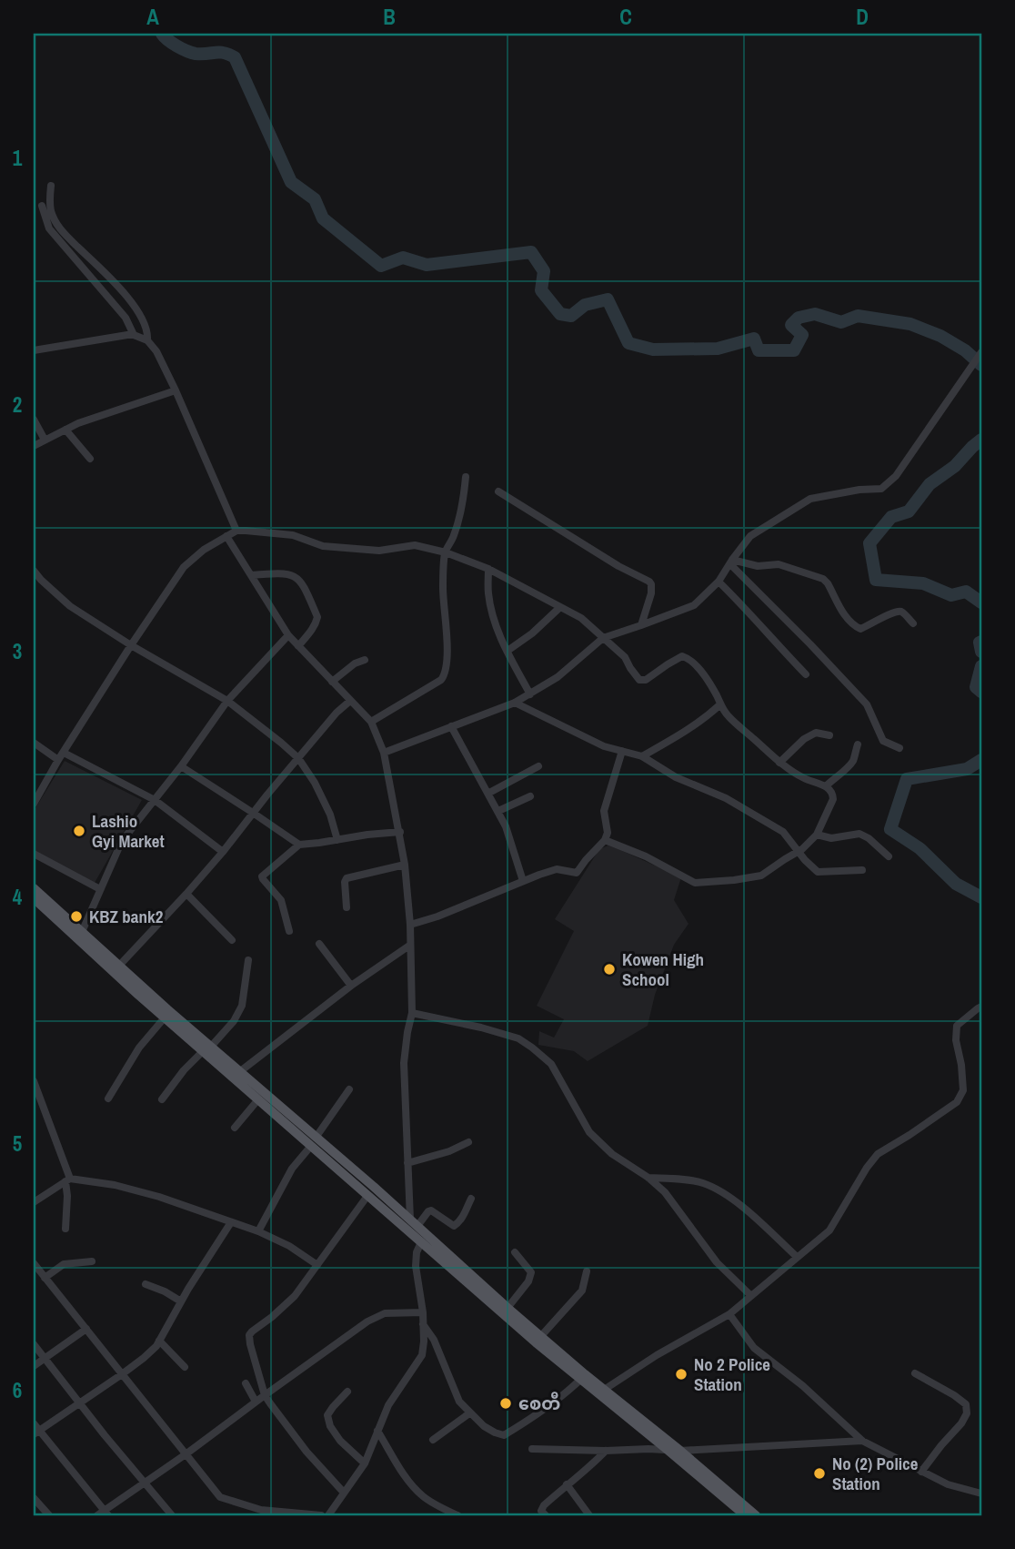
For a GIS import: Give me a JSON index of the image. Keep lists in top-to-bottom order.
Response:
{
  "places": [
    "Lashio Gyi Market",
    "KBZ bank2",
    "Kowen High School",
    "No 2 Police Station",
    "စေတီ",
    "No (2) Police Station"
  ],
  "grid": {
    "columns": [
      "A",
      "B",
      "C",
      "D"
    ],
    "rows": [
      "1",
      "2",
      "3",
      "4",
      "5",
      "6"
    ]
  }
}
